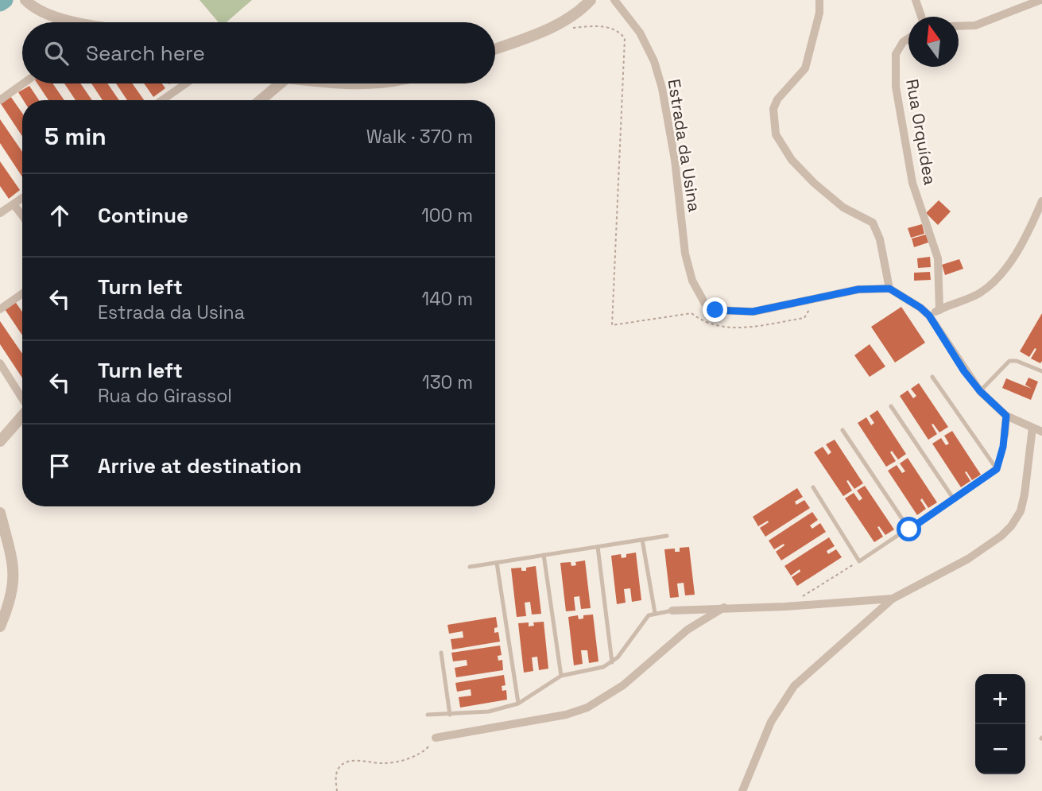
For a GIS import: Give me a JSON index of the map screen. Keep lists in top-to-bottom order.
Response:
{
  "streets": {
    "street": ["Rua Orquídea", "Estrada da Usina"]
  },
  "north": "top",
  "page": {
    "search": "Search here",
    "heading": ["5 min", "Walk · 370 m"],
    "list": [
      ["Continue", "100 m"],
      ["Turn left", "Estrada da Usina", "140 m"],
      ["Turn left", "Rua do Girassol", "130 m"],
      "Arrive at destination"
    ],
    "map_buttons": ["+", "−"]
  }
}
